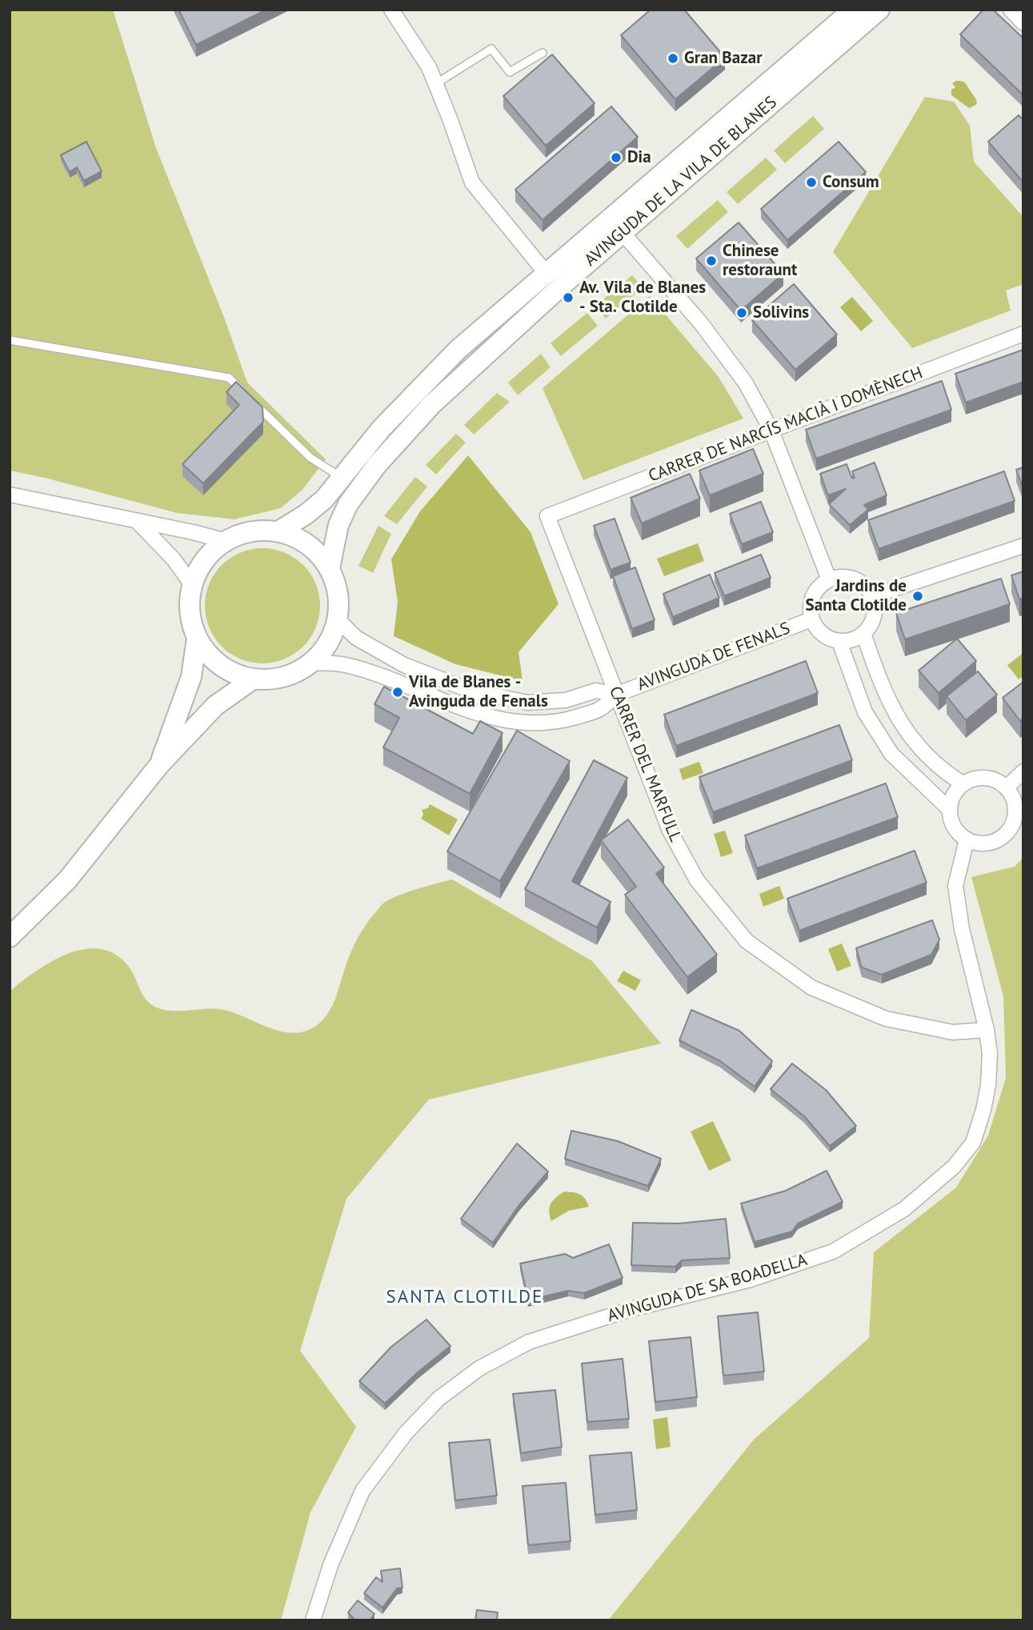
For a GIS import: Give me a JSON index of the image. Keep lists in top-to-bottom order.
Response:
{
  "streets": {
    "main road": ["AVINGUDA DE LA VILA DE BLANES"],
    "street": [
      "CARRER DE NARCÍS MACIÀ I DOMÈNECH",
      "AVINGUDA DE FENALS",
      "CARRER DEL MARFULL",
      "AVINGUDA DE SA BOADELLA"
    ]
  },
  "crossings": [
    ["AVINGUDA DE LA VILA DE BLANES", "AVINGUDA DE FENALS"],
    ["CARRER DE NARCÍS MACIÀ I DOMÈNECH", "CARRER DEL MARFULL"],
    ["AVINGUDA DE FENALS", "CARRER DEL MARFULL"],
    ["CARRER DEL MARFULL", "AVINGUDA DE SA BOADELLA"]
  ],
  "districts": ["SANTA CLOTILDE"],
  "places": [
    "Gran Bazar",
    "Dia",
    "Consum",
    "Chinese restoraunt",
    "Av. Vila de Blanes - Sta. Clotilde",
    "Solivins",
    "Jardins de Santa Clotilde",
    "Vila de Blanes - Avinguda de Fenals"
  ]
}
